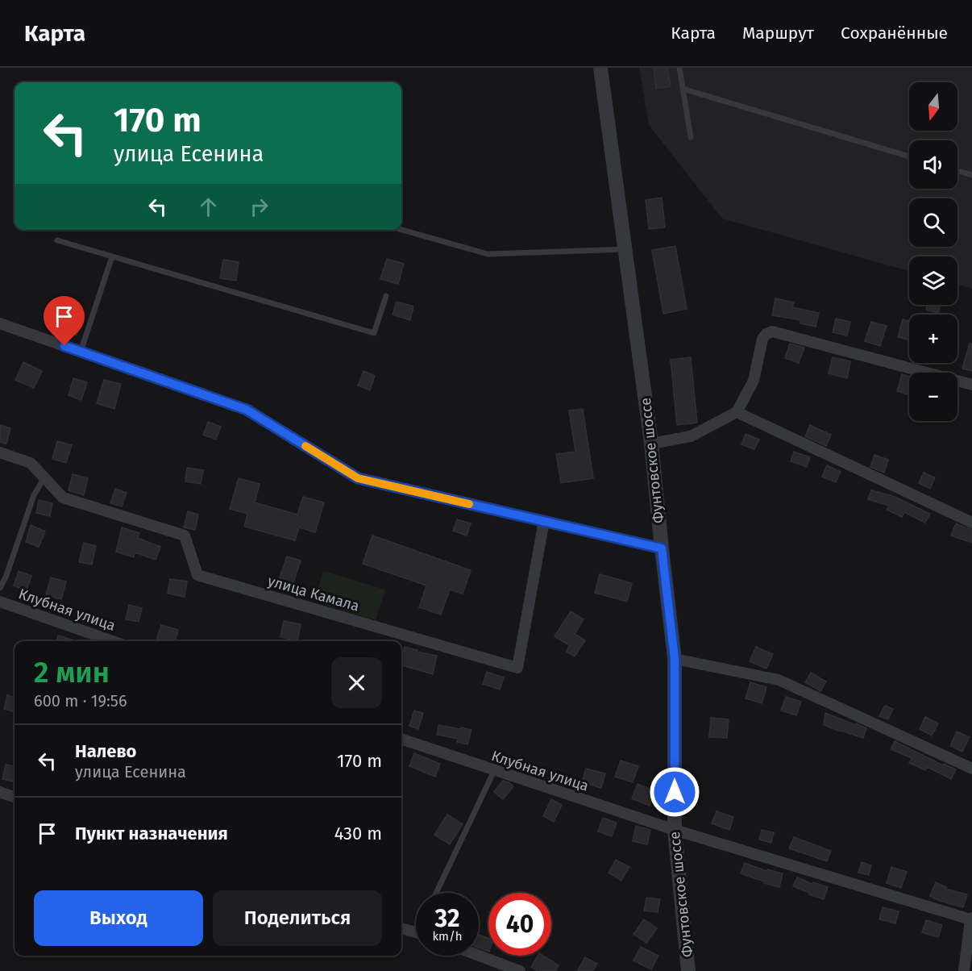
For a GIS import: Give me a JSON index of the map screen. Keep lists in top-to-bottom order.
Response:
{
  "streets": {
    "street": ["Фунтовское шоссе", "улица Камала", "Клубная улица"]
  },
  "crossings": [
    ["Фунтовское шоссе", "Клубная улица"]
  ],
  "north": "bottom",
  "page": {
    "header": "Карта",
    "nav": ["Карта", "Маршрут", "Сохранённые"],
    "map_buttons": ["+", "−"],
    "turn": ["170 m", "улица Есенина"],
    "heading": ["2 мин", "600 m · 19:56"],
    "list": [
      {
        "name": "Налево",
        "note": "улица Есенина",
        "value": "170 m"
      },
      {
        "name": "Пункт назначения",
        "value": "430 m"
      }
    ],
    "buttons": ["Выход", "Поделиться"],
    "speed": "32 km/h",
    "limit": "40"
  }
}
